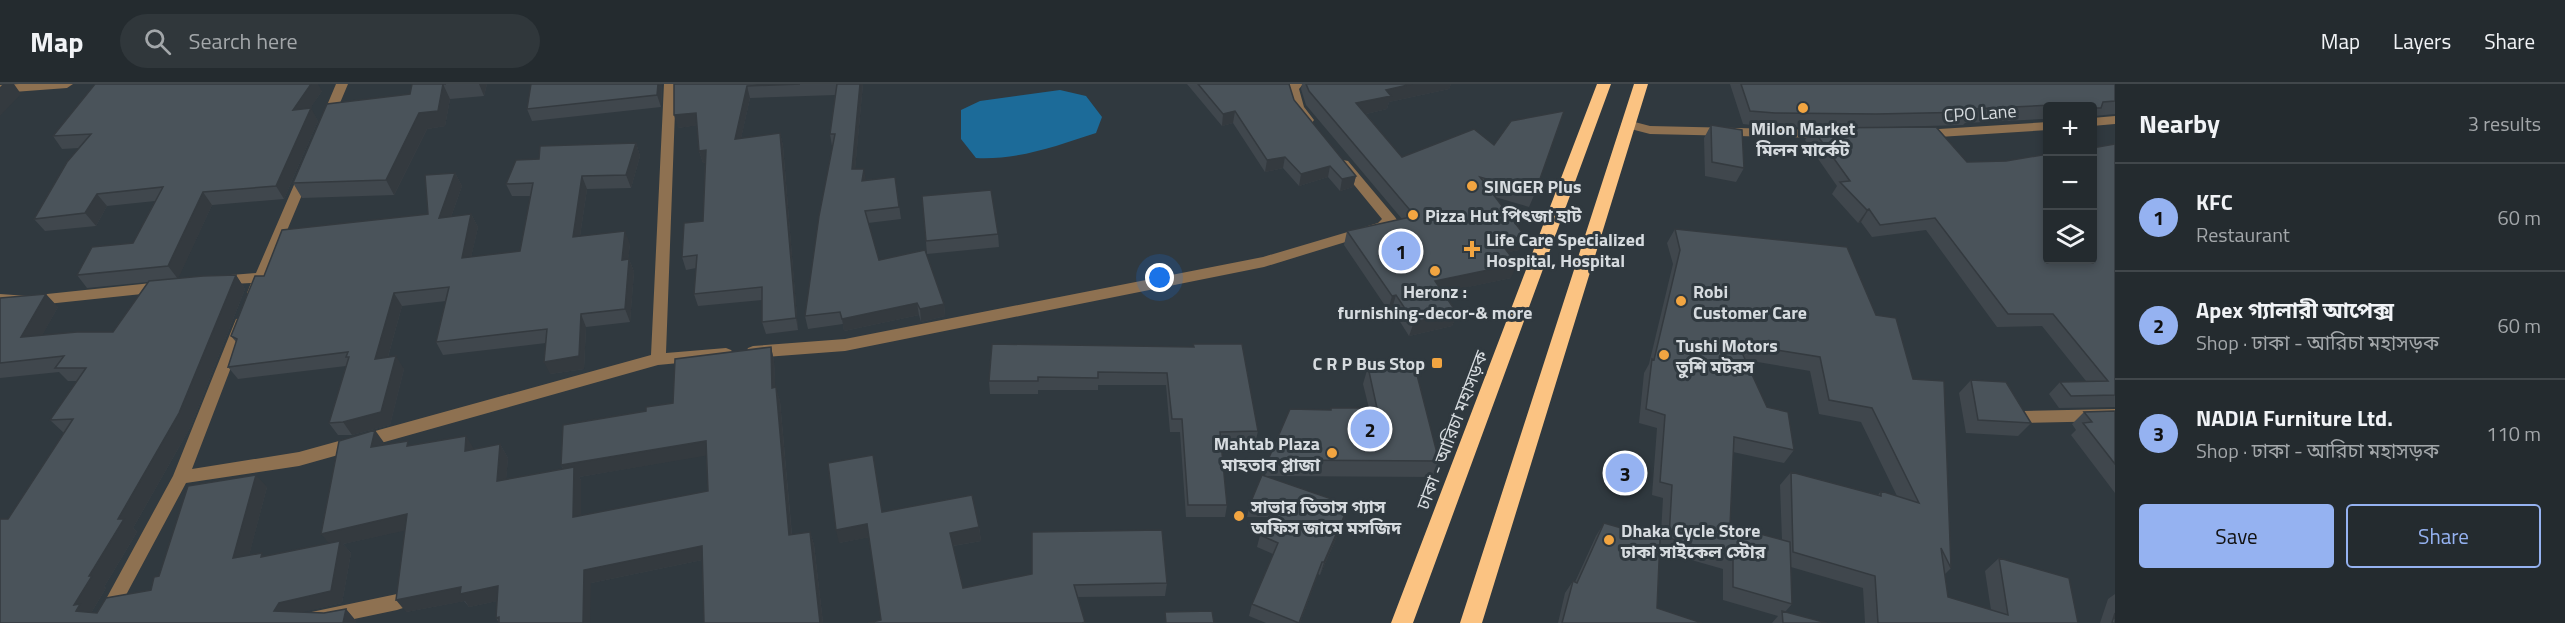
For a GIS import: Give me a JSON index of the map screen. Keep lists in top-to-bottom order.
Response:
{
  "streets": {
    "highway": ["ঢাকা - আরিচা মহাসড়ক"],
    "street": ["CPO Lane"]
  },
  "places": {
    "other": [
      "Milon Market মিলন মার্কেট",
      "SINGER Plus",
      "Pizza Hut পিৎজা হাট",
      "Heronz : furnishing-decor-& more",
      "Robi Customer Care",
      "Tushi Motors তুশি মটরস",
      "Mahtab Plaza মাহতাব প্লাজা",
      "সাভার তিতাস গ্যাস অফিস জামে মসজিদ",
      "Dhaka Cycle Store ঢাকা সাইকেল স্টোর"
    ],
    "health": ["Life Care Specialized Hospital, Hospital"],
    "transit": ["C R P Bus Stop"]
  },
  "page": {
    "header": "Map",
    "search": "Search here",
    "nav": ["Map", "Layers", "Share"],
    "heading": ["Nearby", "3 results"],
    "map_buttons": ["+", "−"],
    "list": [
      {
        "mark": "1",
        "name": "KFC",
        "note": "Restaurant",
        "value": "60 m"
      },
      {
        "mark": "2",
        "name": "Apex গ্যালারী আপেক্স",
        "note": "Shop · ঢাকা - আরিচা মহাসড়ক",
        "value": "60 m"
      },
      {
        "mark": "3",
        "name": "NADIA Furniture Ltd.",
        "note": "Shop · ঢাকা - আরিচা মহাসড়ক",
        "value": "110 m"
      }
    ],
    "pins": ["1", "2", "3"],
    "buttons": ["Save", "Share"]
  }
}
